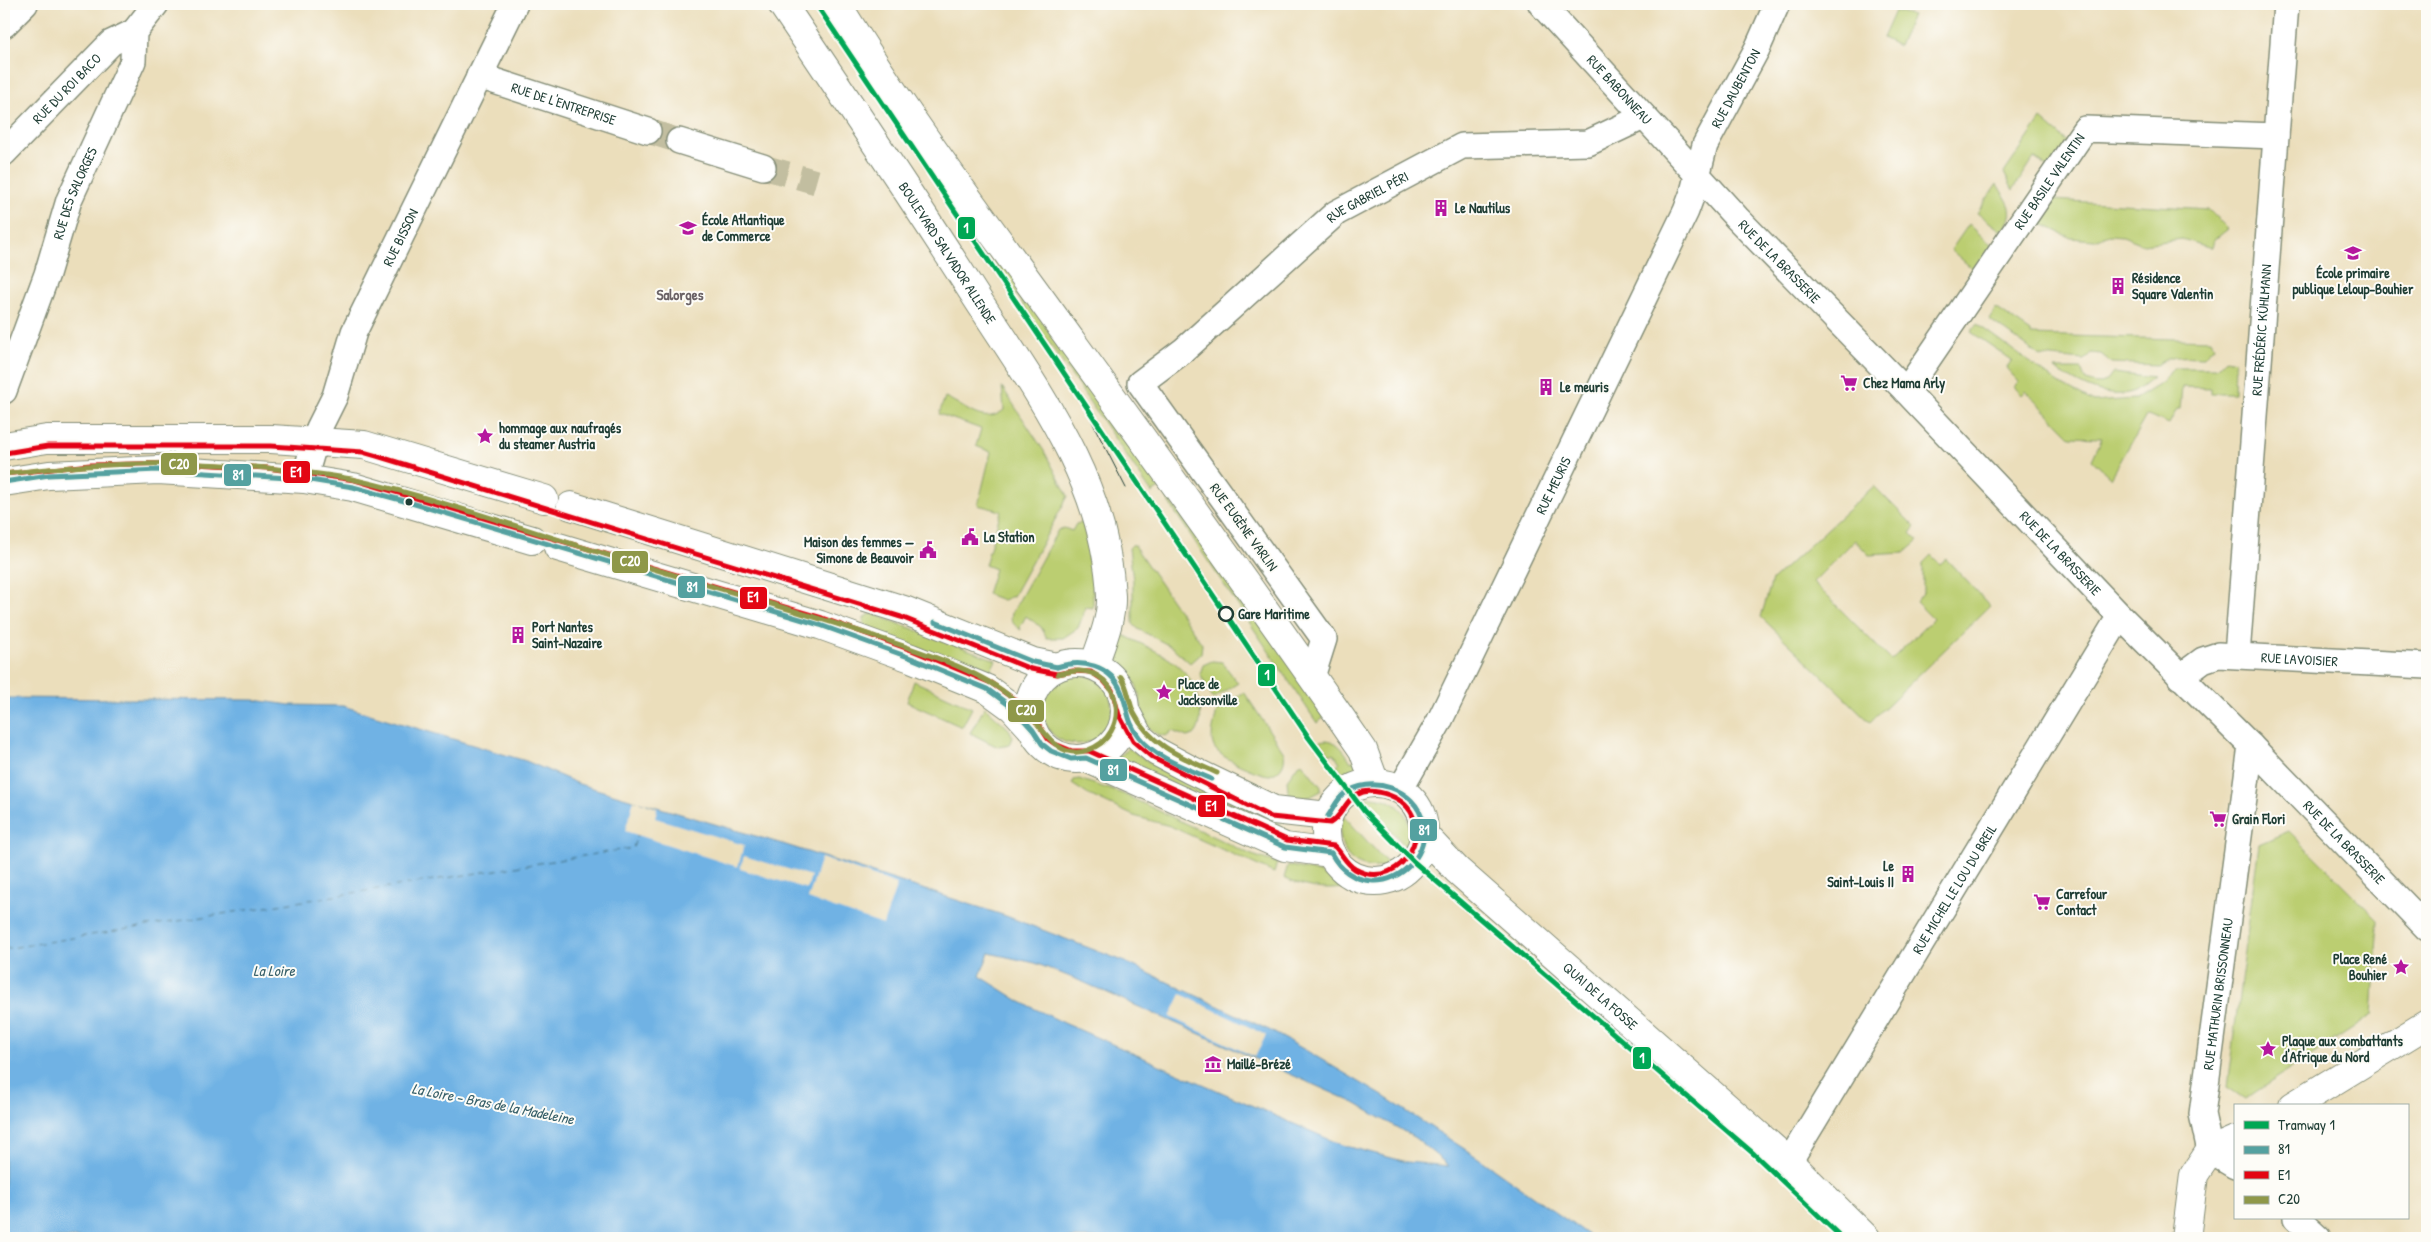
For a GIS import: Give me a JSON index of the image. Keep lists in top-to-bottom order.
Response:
{
  "streets": {
    "main road": ["BOULEVARD SALVADOR ALLENDE", "QUAI DE LA FOSSE"],
    "street": [
      "RUE DU ROI BACO",
      "RUE DAUBENTON",
      "RUE BABONNEAU",
      "RUE DE L'ENTREPRISE",
      "RUE BASILE VALENTIN",
      "RUE DES SALORGES",
      "RUE GABRIEL PÉRI",
      "RUE BISSON",
      "RUE DE LA BRASSERIE",
      "RUE FRÉDÉRIC KÜHLMANN",
      "RUE MEURIS",
      "RUE EUGÈNE VARLIN",
      "RUE LAVOISIER",
      "RUE MICHEL LE LOU DU BREIL",
      "RUE MATHURIN BRISSONNEAU"
    ]
  },
  "crossings": [
    ["RUE DU ROI BACO", "RUE DES SALORGES"],
    ["RUE DAUBENTON", "RUE BABONNEAU"],
    ["RUE DAUBENTON", "RUE DE LA BRASSERIE"],
    ["RUE DAUBENTON", "RUE MEURIS"],
    ["RUE BABONNEAU", "RUE GABRIEL PÉRI"],
    ["RUE BABONNEAU", "RUE DE LA BRASSERIE"],
    ["RUE BABONNEAU", "RUE MEURIS"],
    ["RUE DE L'ENTREPRISE", "RUE BISSON"],
    ["RUE BASILE VALENTIN", "RUE DE LA BRASSERIE"],
    ["RUE BASILE VALENTIN", "RUE FRÉDÉRIC KÜHLMANN"],
    ["RUE GABRIEL PÉRI", "RUE EUGÈNE VARLIN"],
    ["RUE DE LA BRASSERIE", "RUE MEURIS"],
    ["RUE DE LA BRASSERIE", "RUE LAVOISIER"],
    ["RUE DE LA BRASSERIE", "RUE MICHEL LE LOU DU BREIL"],
    ["RUE DE LA BRASSERIE", "RUE MATHURIN BRISSONNEAU"],
    ["RUE FRÉDÉRIC KÜHLMANN", "RUE LAVOISIER"],
    ["RUE MEURIS", "QUAI DE LA FOSSE"],
    ["RUE MICHEL LE LOU DU BREIL", "QUAI DE LA FOSSE"]
  ],
  "districts": ["Salorges"],
  "water": ["La Loire", "La Loire - Bras de la Madeleine"],
  "places": {
    "building": [
      "Le Nautilus",
      "Résidence Square Valentin",
      "Le meuris",
      "Port Nantes Saint-Nazaire",
      "Le Saint-Louis II"
    ],
    "school or university": ["École Atlantique de Commerce", "École primaire publique Leloup-Bouhier"],
    "supermarket": ["Chez Mama Arly", "Grain Flori", "Carrefour Contact"],
    "place": [
      "hommage aux naufragés du steamer Austria",
      "Place de Jacksonville",
      "Place René Bouhier",
      "Plaque aux combattants d'Afrique du Nord"
    ],
    "public building": ["La Station", "Maison des femmes — Simone de Beauvoir"],
    "other": ["Gare Maritime"],
    "museum": ["Maillé-Brézé"]
  },
  "lines": [
    "tram line 1",
    "transit line E1",
    "transit line C20",
    "transit line 81"
  ],
  "legend": [
    "Tramway 1",
    "81",
    "E1",
    "C20"
  ]
}
